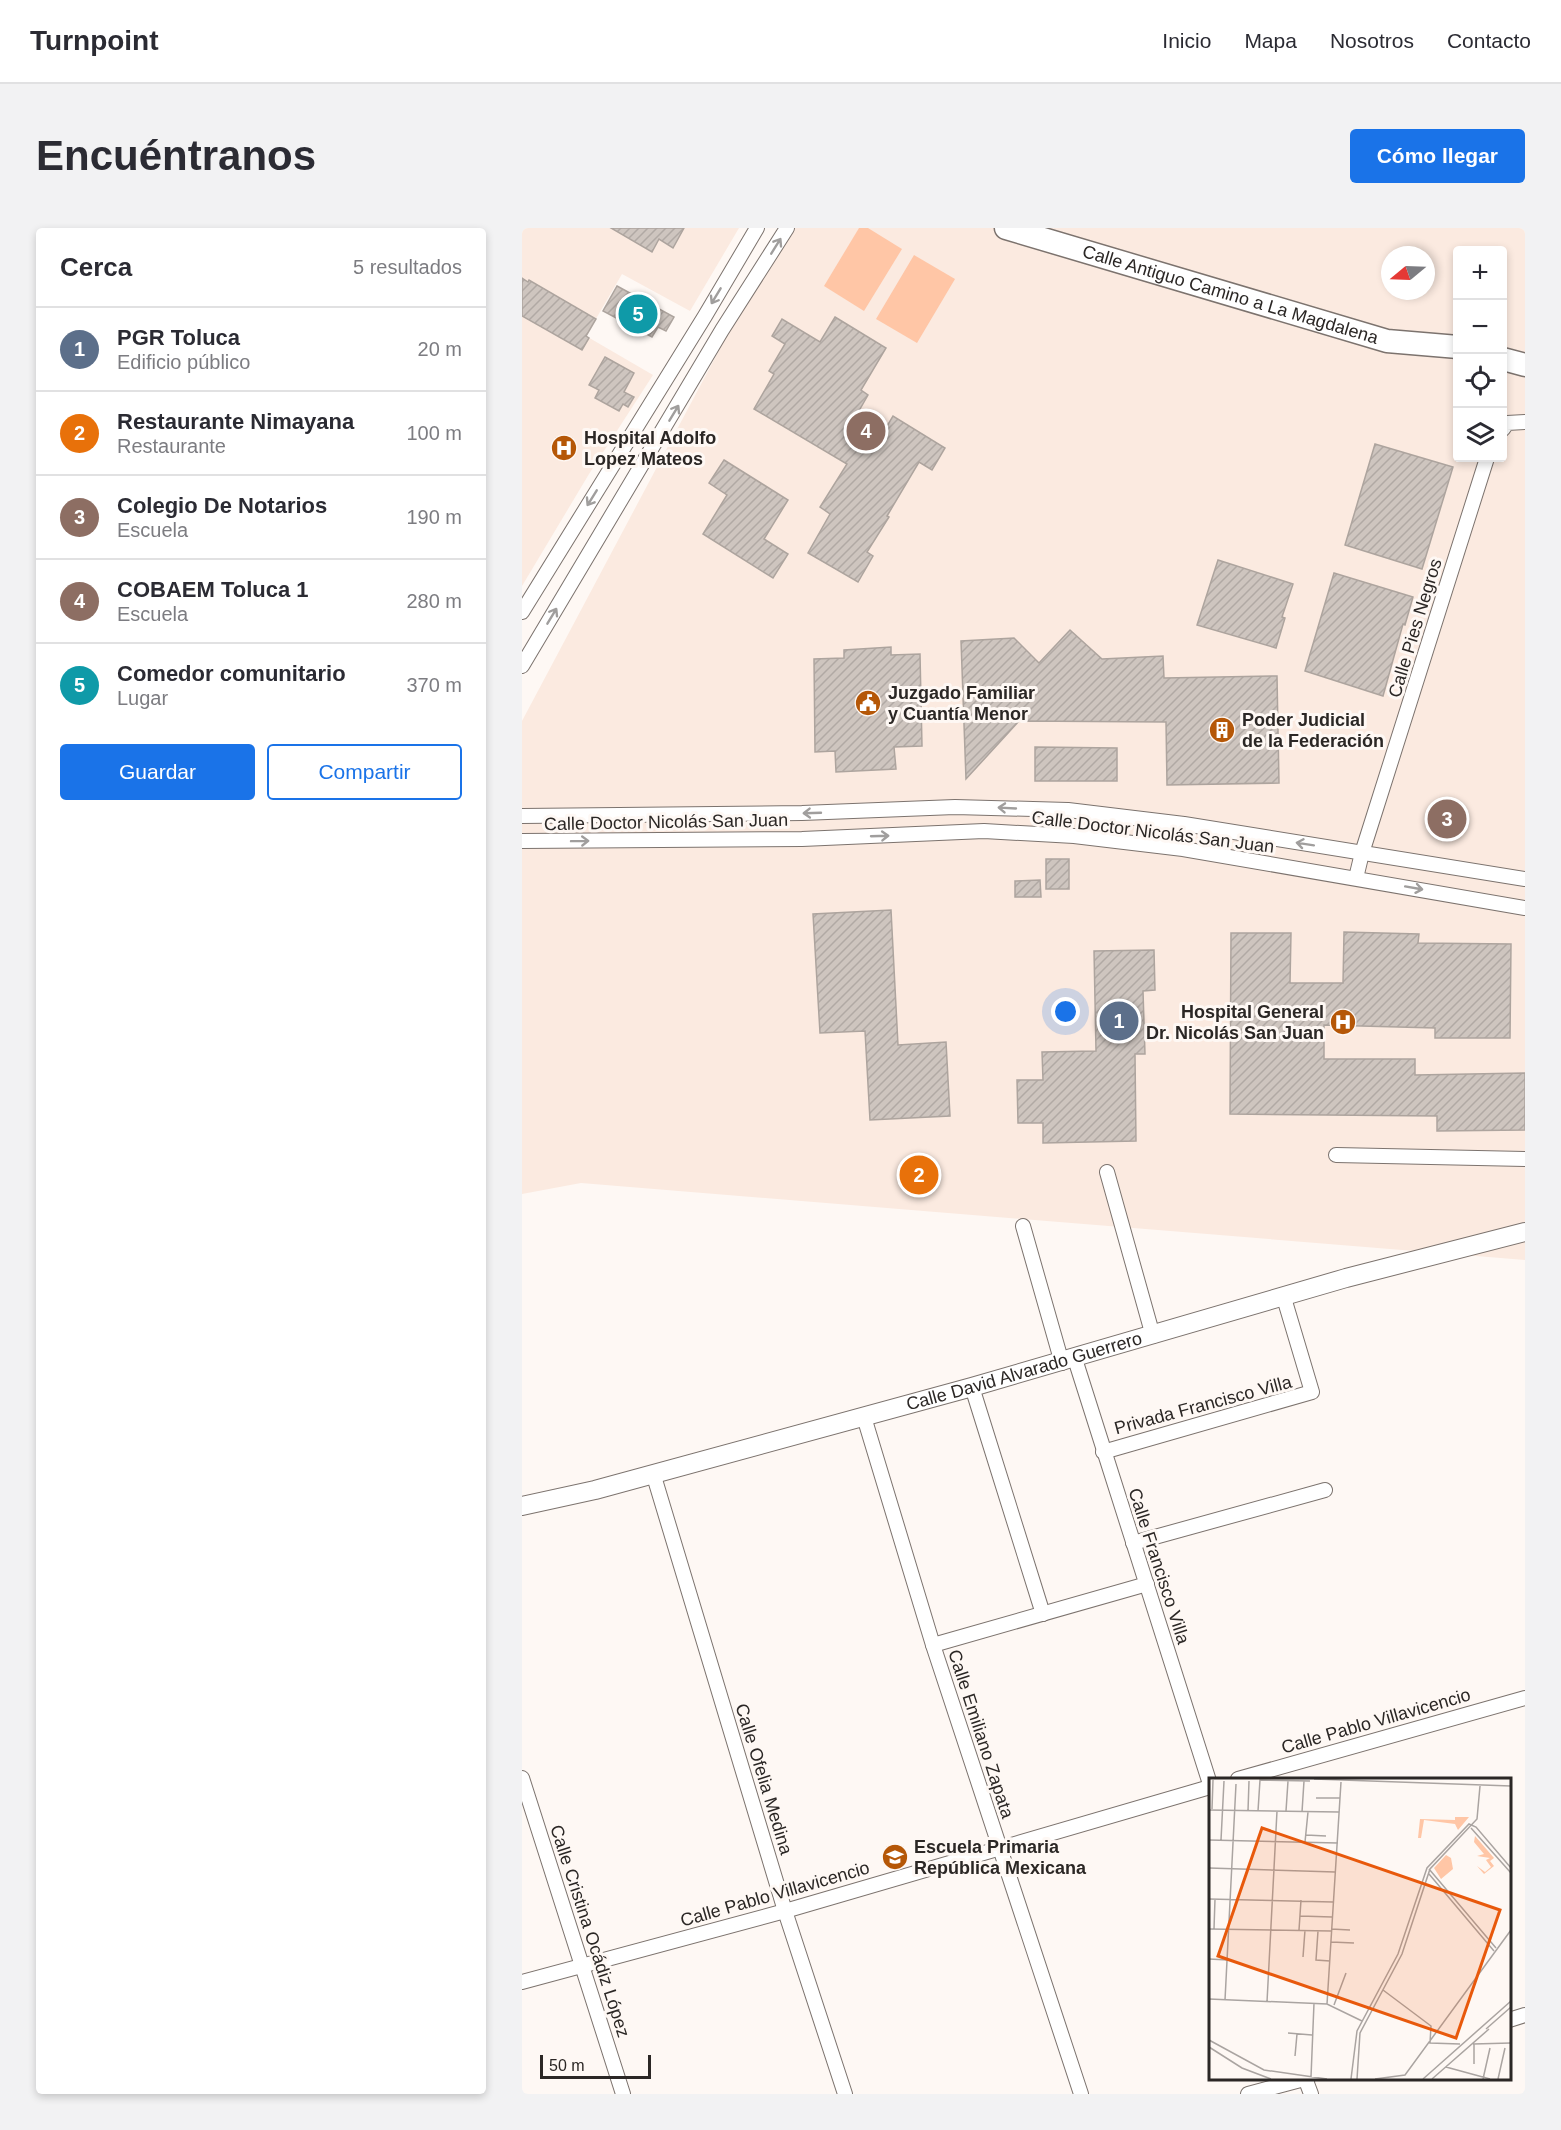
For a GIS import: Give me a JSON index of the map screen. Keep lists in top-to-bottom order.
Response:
{
  "streets": {
    "main road": ["Calle Antiguo Camino a La Magdalena"],
    "street": [
      "Calle Pies Negros",
      "Calle Doctor Nicolás San Juan",
      "Calle David Alvarado Guerrero",
      "Privada Francisco Villa",
      "Calle Francisco Villa",
      "Calle Pablo Villavicencio",
      "Calle Emiliano Zapata",
      "Calle Ofelia Medina",
      "Calle Cristina Ocádiz López"
    ]
  },
  "crossings": [
    ["Calle Pies Negros", "Calle Doctor Nicolás San Juan"],
    ["Calle David Alvarado Guerrero", "Privada Francisco Villa"],
    ["Calle David Alvarado Guerrero", "Calle Francisco Villa"],
    ["Calle David Alvarado Guerrero", "Calle Emiliano Zapata"],
    ["Calle David Alvarado Guerrero", "Calle Ofelia Medina"],
    ["Privada Francisco Villa", "Calle Francisco Villa"],
    ["Calle Pablo Villavicencio", "Calle Emiliano Zapata"],
    ["Calle Pablo Villavicencio", "Calle Ofelia Medina"],
    ["Calle Pablo Villavicencio", "Calle Cristina Ocádiz López"]
  ],
  "places": {
    "hospital": ["Hospital Adolfo Lopez Mateos", "Hospital General Dr. Nicolás San Juan"],
    "public building": ["Juzgado Familiar y Cuantía Menor"],
    "building": ["Poder Judicial de la Federación"],
    "school or university": ["Escuela Primaria República Mexicana"]
  },
  "scale_bar": "50 m",
  "north": "left",
  "page": {
    "header": "Turnpoint",
    "nav": [
      "Inicio",
      "Mapa",
      "Nosotros",
      "Contacto"
    ],
    "buttons": [
      "Cómo llegar",
      ["Guardar", "Compartir"]
    ],
    "title": "Encuéntranos",
    "heading": ["Cerca", "5 resultados"],
    "map_buttons": ["+", "−"],
    "pins": [
      "5",
      "4",
      "3",
      "1",
      "2"
    ],
    "list": [
      {
        "mark": "1",
        "name": "PGR Toluca",
        "note": "Edificio público",
        "value": "20 m"
      },
      {
        "mark": "2",
        "name": "Restaurante Nimayana",
        "note": "Restaurante",
        "value": "100 m"
      },
      {
        "mark": "3",
        "name": "Colegio De Notarios",
        "note": "Escuela",
        "value": "190 m"
      },
      {
        "mark": "4",
        "name": "COBAEM Toluca 1",
        "note": "Escuela",
        "value": "280 m"
      },
      {
        "mark": "5",
        "name": "Comedor comunitario",
        "note": "Lugar",
        "value": "370 m"
      }
    ],
    "scale": "50 m"
  }
}
